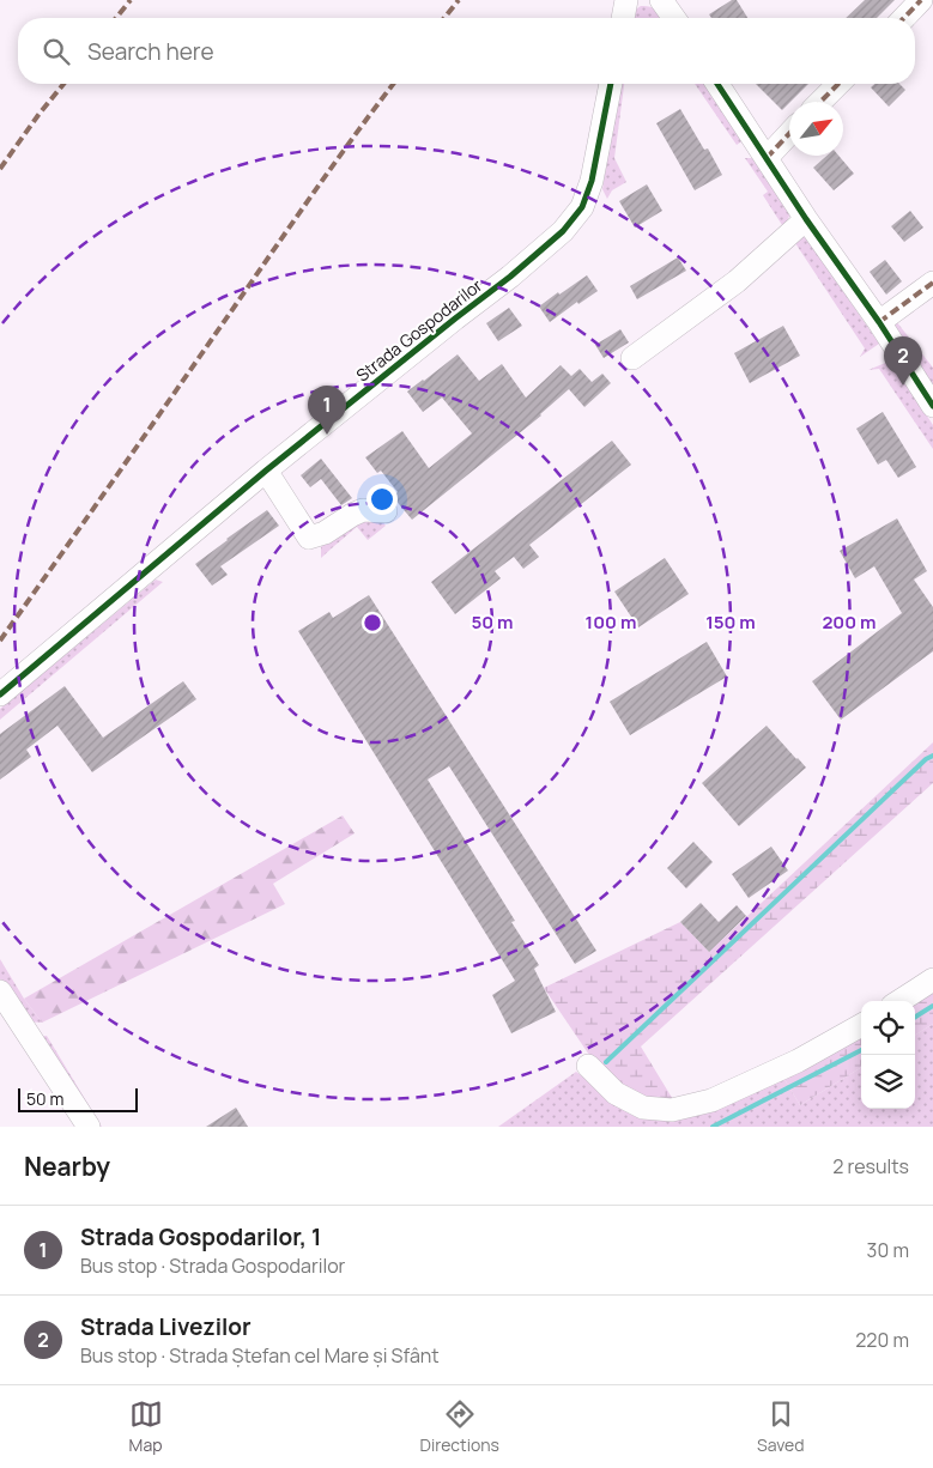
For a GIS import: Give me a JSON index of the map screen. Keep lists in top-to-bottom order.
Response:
{
  "streets": {
    "street": ["Strada Gospodarilor"]
  },
  "scale_bar": "50 m",
  "north": "top right",
  "page": {
    "search": "Search here",
    "pins": ["2", "1"],
    "scale": "50 m",
    "heading": ["Nearby", "2 results"],
    "list": [
      {
        "mark": "1",
        "name": "Strada Gospodarilor, 1",
        "note": "Bus stop · Strada Gospodarilor",
        "value": "30 m"
      },
      {
        "mark": "2",
        "name": "Strada Livezilor",
        "note": "Bus stop · Strada Ștefan cel Mare și Sfânt",
        "value": "220 m"
      }
    ],
    "nav": ["Map", "Directions", "Saved"]
  },
  "rings": [
    "50 m",
    "100 m",
    "150 m",
    "200 m"
  ]
}
